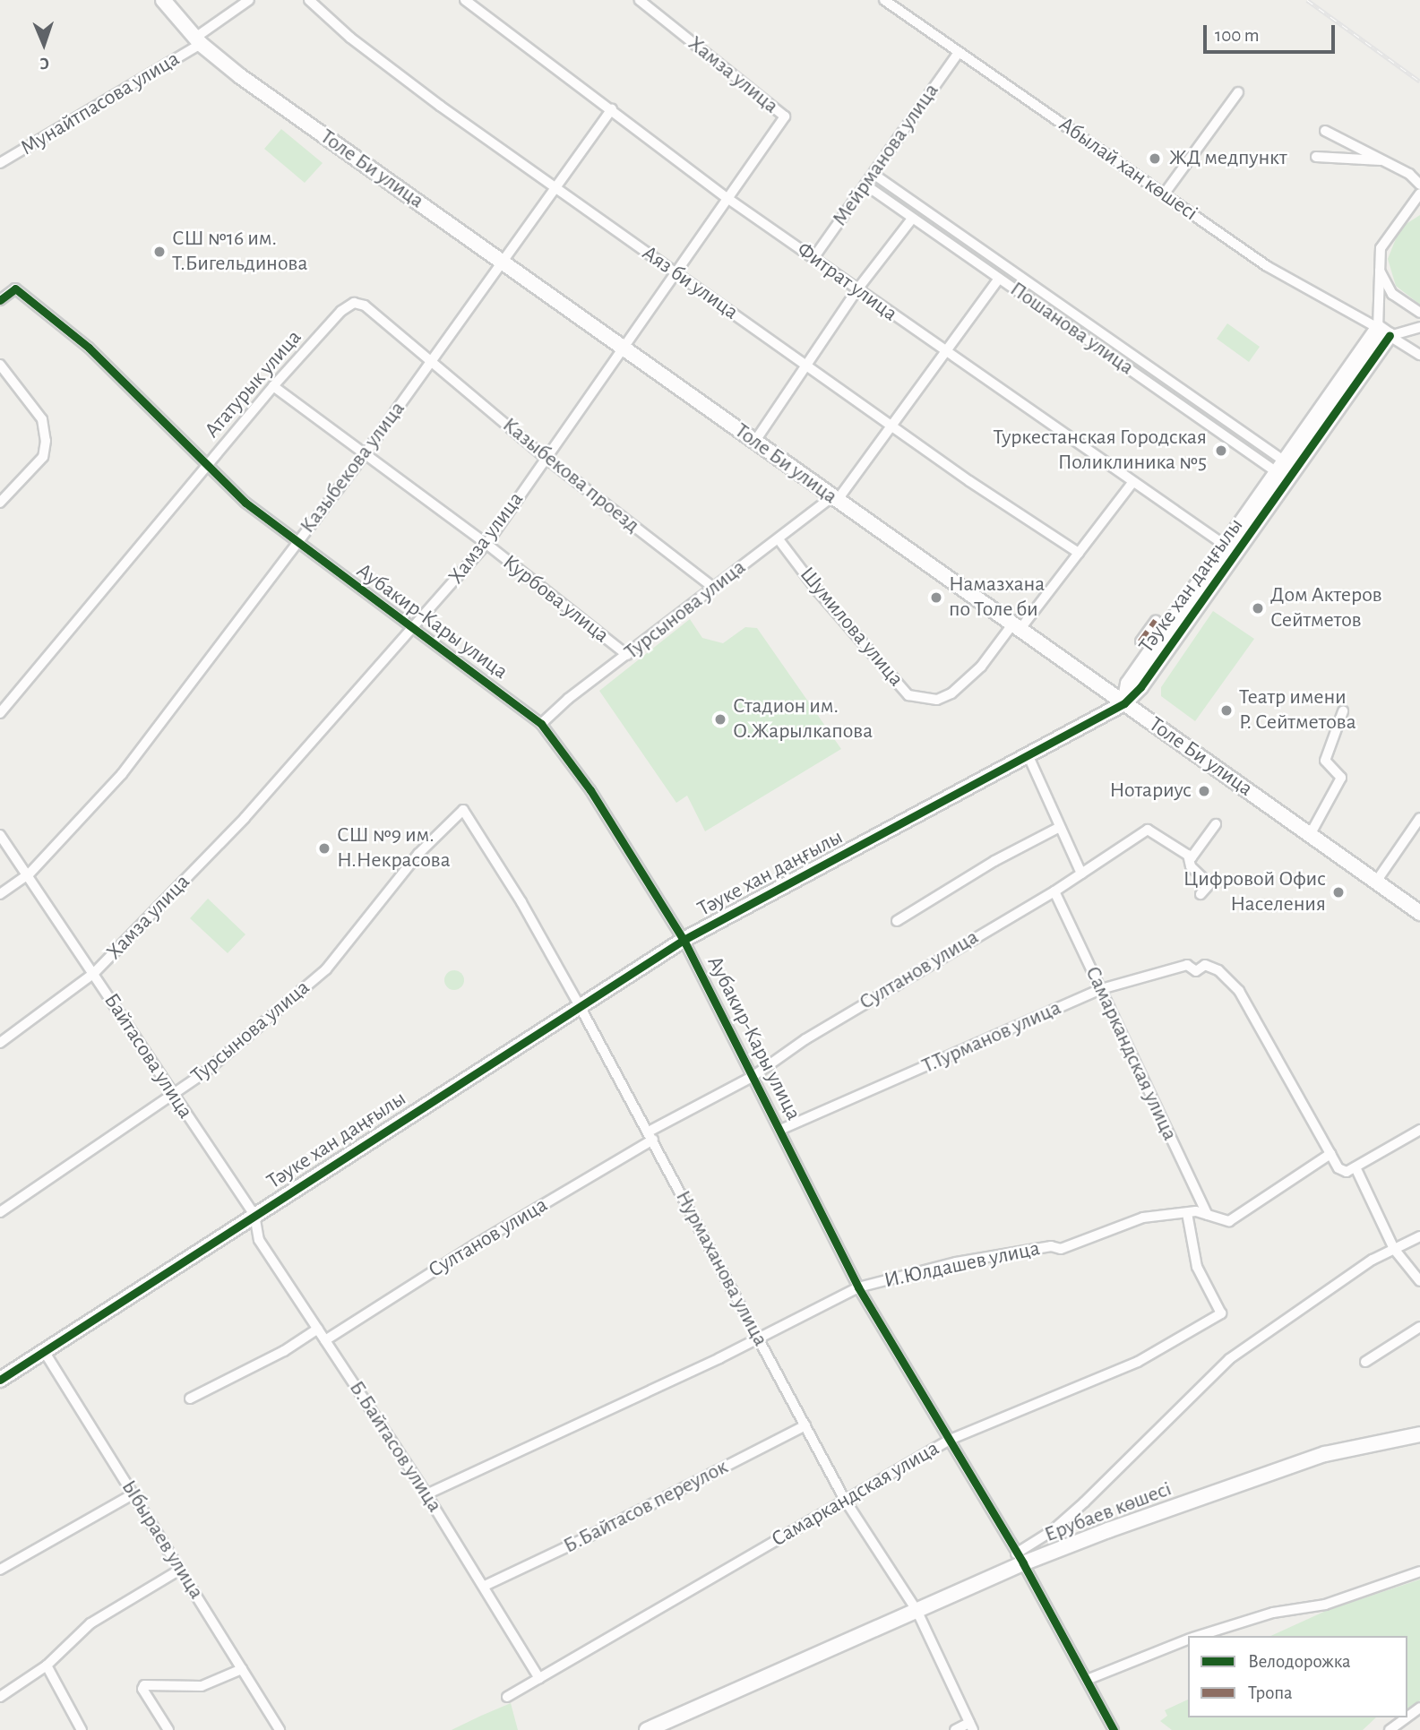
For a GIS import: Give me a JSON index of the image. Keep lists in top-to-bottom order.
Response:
{
  "streets": {
    "street": [
      "Хамза улица",
      "Мунайтпасова улица",
      "Мейрманова улица",
      "Толе Би улица",
      "Абылай хан көшесі",
      "Фитрат улица",
      "Аяз би улица",
      "Пошанова улица",
      "Ататурык улица",
      "Казыбекова улица",
      "Казыбекова проезд",
      "Тәуке хан даңғылы",
      "Курбова улица",
      "Турсынова улица",
      "Аубакир-Кары улица",
      "Шумилова улица",
      "Султанов улица",
      "Т.Турманов улица",
      "Самаркандская улица",
      "Байтасова улица",
      "И.Юлдашев улица",
      "Нурмаханова улица",
      "Б.Байтасов улица",
      "Б.Байтасов переулок",
      "Ерубаев көшесі",
      "Ыбыраев улица"
    ]
  },
  "crossings": [
    ["Хамза улица", "Толе Би улица"],
    ["Хамза улица", "Фитрат улица"],
    ["Хамза улица", "Аяз би улица"],
    ["Хамза улица", "Казыбекова проезд"],
    ["Хамза улица", "Курбова улица"],
    ["Хамза улица", "Аубакир-Кары улица"],
    ["Хамза улица", "Байтасова улица"],
    ["Мунайтпасова улица", "Толе Би улица"],
    ["Мейрманова улица", "Абылай хан көшесі"],
    ["Мейрманова улица", "Фитрат улица"],
    ["Мейрманова улица", "Пошанова улица"],
    ["Толе Би улица", "Казыбекова улица"],
    ["Толе Би улица", "Тәуке хан даңғылы"],
    ["Толе Би улица", "Турсынова улица"],
    ["Толе Би улица", "Шумилова улица"],
    ["Абылай хан көшесі", "Тәуке хан даңғылы"],
    ["Фитрат улица", "Казыбекова улица"],
    ["Фитрат улица", "Тәуке хан даңғылы"],
    ["Фитрат улица", "Турсынова улица"],
    ["Фитрат улица", "Шумилова улица"],
    ["Аяз би улица", "Казыбекова улица"],
    ["Аяз би улица", "Турсынова улица"],
    ["Аяз би улица", "Шумилова улица"],
    ["Пошанова улица", "Тәуке хан даңғылы"],
    ["Пошанова улица", "Турсынова улица"],
    ["Ататурык улица", "Казыбекова улица"],
    ["Ататурык улица", "Казыбекова проезд"],
    ["Ататурык улица", "Курбова улица"],
    ["Ататурык улица", "Аубакир-Кары улица"],
    ["Казыбекова улица", "Казыбекова проезд"],
    ["Казыбекова улица", "Курбова улица"],
    ["Казыбекова улица", "Аубакир-Кары улица"],
    ["Казыбекова улица", "Байтасова улица"],
    ["Казыбекова проезд", "Турсынова улица"],
    ["Тәуке хан даңғылы", "Аубакир-Кары улица"],
    ["Тәуке хан даңғылы", "Байтасова улица"],
    ["Тәуке хан даңғылы", "Нурмаханова улица"],
    ["Тәуке хан даңғылы", "Б.Байтасов улица"],
    ["Тәуке хан даңғылы", "Ыбыраев улица"],
    ["Курбова улица", "Турсынова улица"],
    ["Турсынова улица", "Аубакир-Кары улица"],
    ["Турсынова улица", "Шумилова улица"],
    ["Турсынова улица", "Байтасова улица"],
    ["Турсынова улица", "Нурмаханова улица"],
    ["Аубакир-Кары улица", "Султанов улица"],
    ["Аубакир-Кары улица", "Т.Турманов улица"],
    ["Аубакир-Кары улица", "Самаркандская улица"],
    ["Аубакир-Кары улица", "И.Юлдашев улица"],
    ["Аубакир-Кары улица", "Ерубаев көшесі"],
    ["Султанов улица", "Самаркандская улица"],
    ["Султанов улица", "Нурмаханова улица"],
    ["Султанов улица", "Б.Байтасов улица"],
    ["Т.Турманов улица", "Самаркандская улица"],
    ["Т.Турманов улица", "И.Юлдашев улица"],
    ["Самаркандская улица", "И.Юлдашев улица"],
    ["Самаркандская улица", "Нурмаханова улица"],
    ["Самаркандская улица", "Б.Байтасов улица"],
    ["Байтасова улица", "Б.Байтасов улица"],
    ["И.Юлдашев улица", "Нурмаханова улица"],
    ["И.Юлдашев улица", "Б.Байтасов улица"],
    ["Нурмаханова улица", "Б.Байтасов переулок"],
    ["Нурмаханова улица", "Ерубаев көшесі"],
    ["Б.Байтасов улица", "Б.Байтасов переулок"]
  ],
  "places": [
    "ЖД медпункт",
    "СШ №16 им. Т.Бигельдинова",
    "Туркестанская Городская Поликлиника №5",
    "Намазхана по Толе би",
    "Дом Актеров Сейтметов",
    "Театр имени Р. Сейтметова",
    "Стадион им. О.Жарылкапова",
    "Нотариус",
    "СШ №9 им. Н.Некрасова",
    "Цифровой Офис Населения"
  ],
  "legend": ["Велодорожка", "Тропа"],
  "scale_bar": "100 m",
  "north": "bottom"
}
